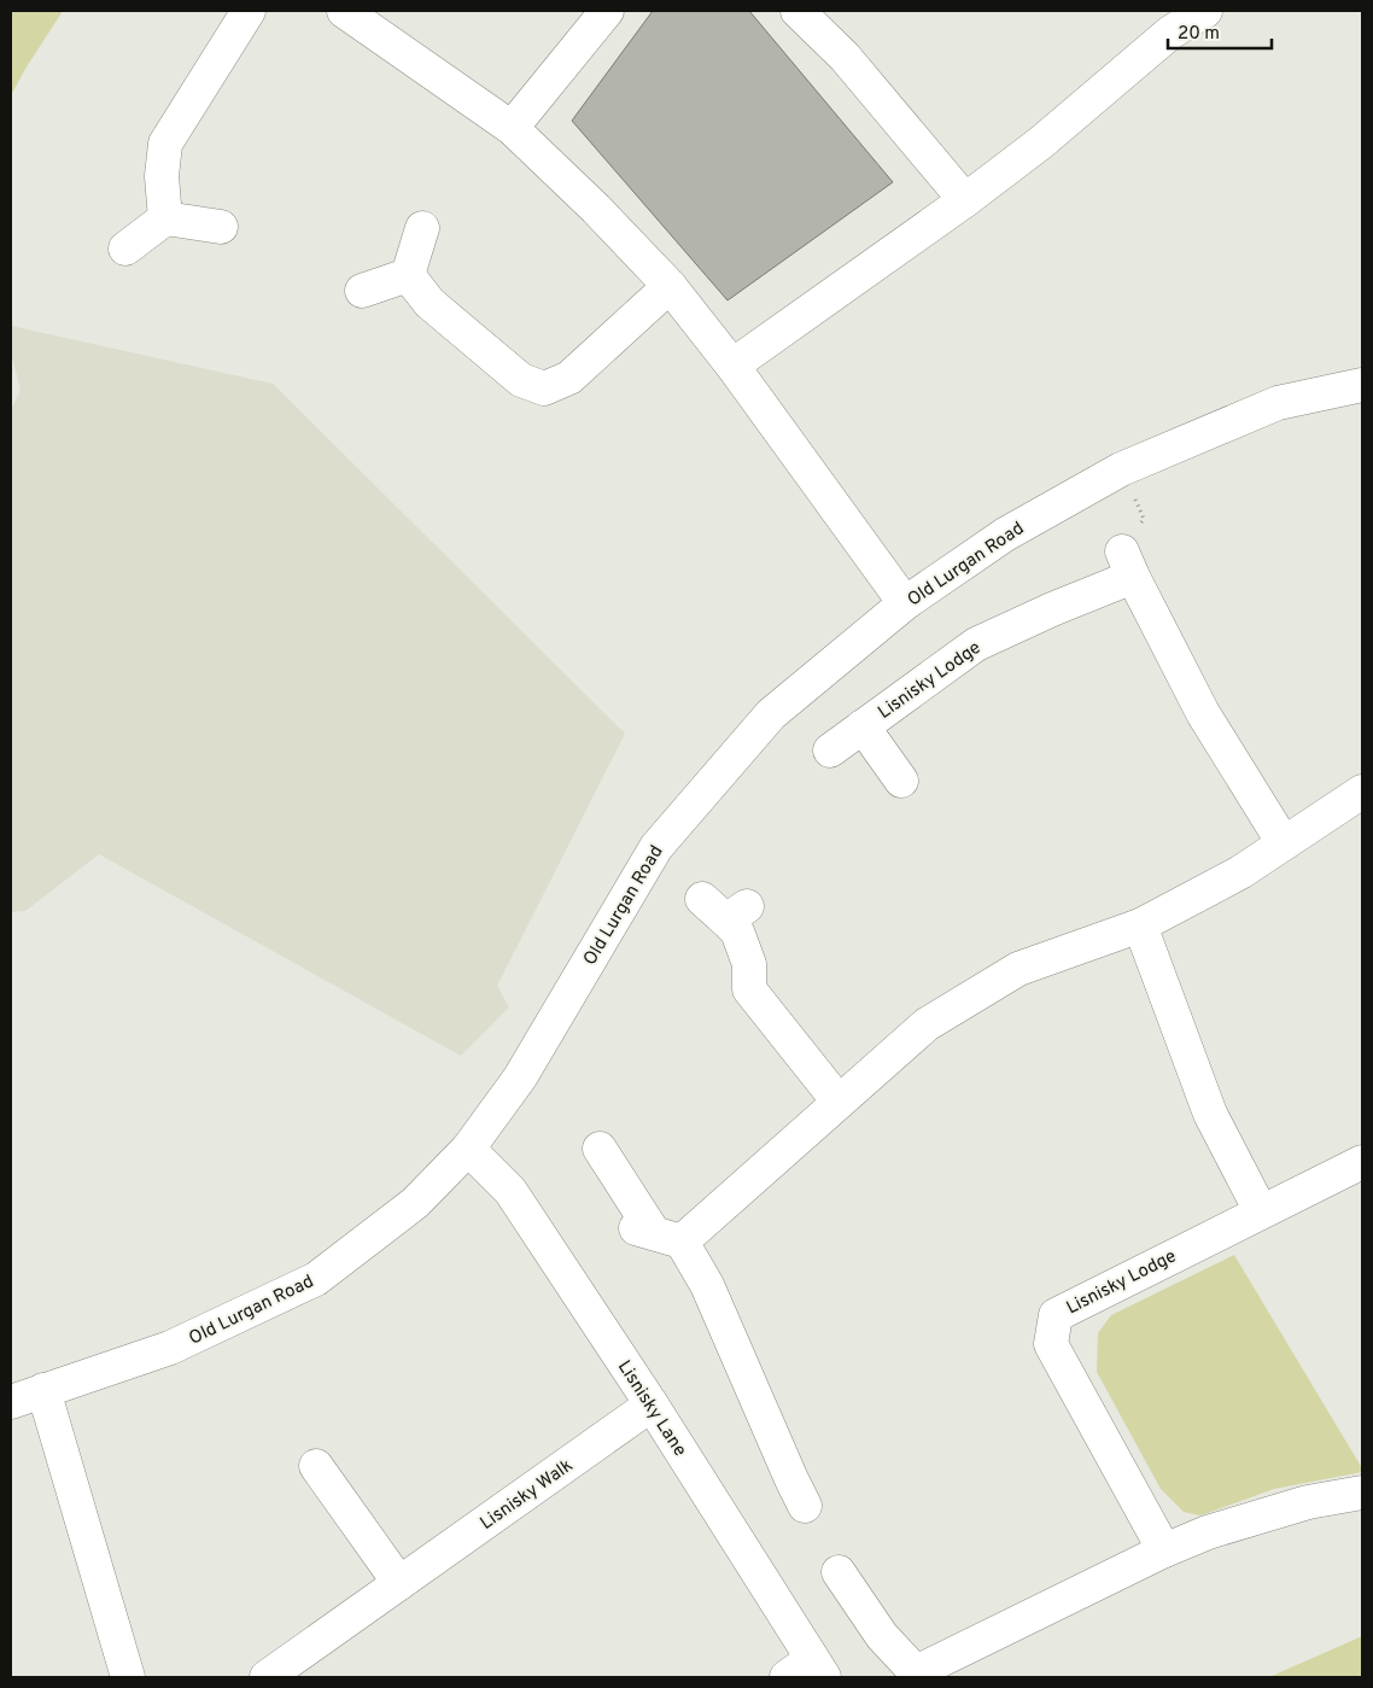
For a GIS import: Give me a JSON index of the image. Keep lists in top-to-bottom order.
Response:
{
  "streets": {
    "street": [
      "Old Lurgan Road",
      "Lisnisky Lodge",
      "Lisnisky Lane",
      "Lisnisky Walk"
    ]
  },
  "crossings": [
    ["Old Lurgan Road", "Lisnisky Lane"],
    ["Lisnisky Lane", "Lisnisky Walk"]
  ],
  "scale_bar": "20 m"
}
